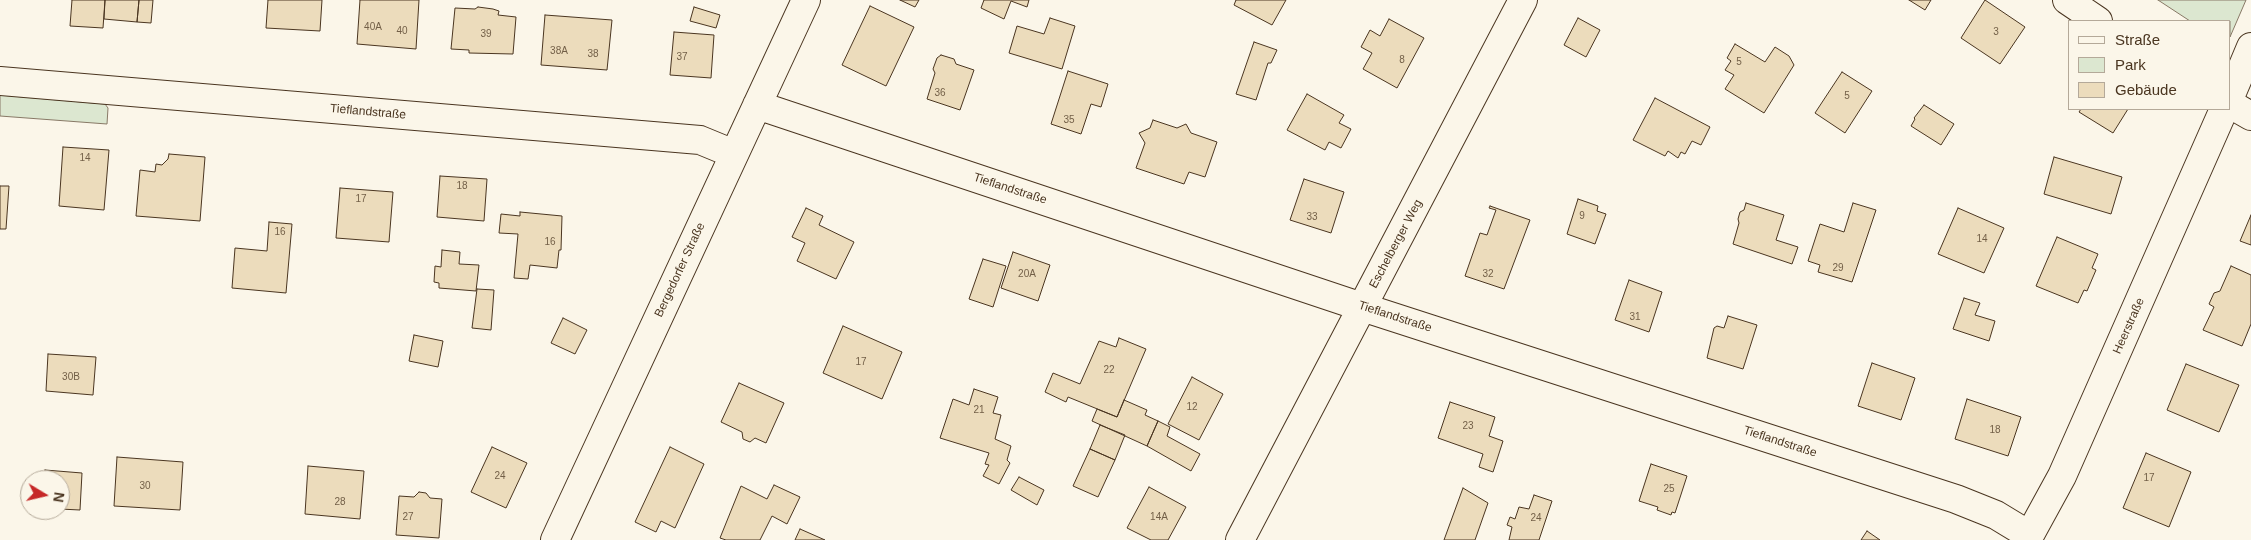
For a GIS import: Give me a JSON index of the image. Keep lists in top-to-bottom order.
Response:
{
  "streets": {
    "street": [
      "Tieflandstraße",
      "Eschelberger Weg",
      "Bergedorfer Straße",
      "Heerstraße"
    ]
  },
  "crossings": [
    ["Tieflandstraße", "Eschelberger Weg"],
    ["Tieflandstraße", "Bergedorfer Straße"],
    ["Tieflandstraße", "Heerstraße"]
  ],
  "house_numbers": [
    "40A",
    "40",
    "3",
    "39",
    "38A",
    "38",
    "37",
    "8",
    "5",
    "36",
    "5",
    "35",
    "14",
    "18",
    "17",
    "9",
    "33",
    "16",
    "14",
    "16",
    "29",
    "20A",
    "32",
    "31",
    "17",
    "22",
    "30B",
    "12",
    "21",
    "23",
    "18",
    "24",
    "17",
    "30",
    "25",
    "28",
    "27",
    "14A",
    "24"
  ],
  "legend": ["Straße", "Park", "Gebäude"],
  "north": "right"
}
